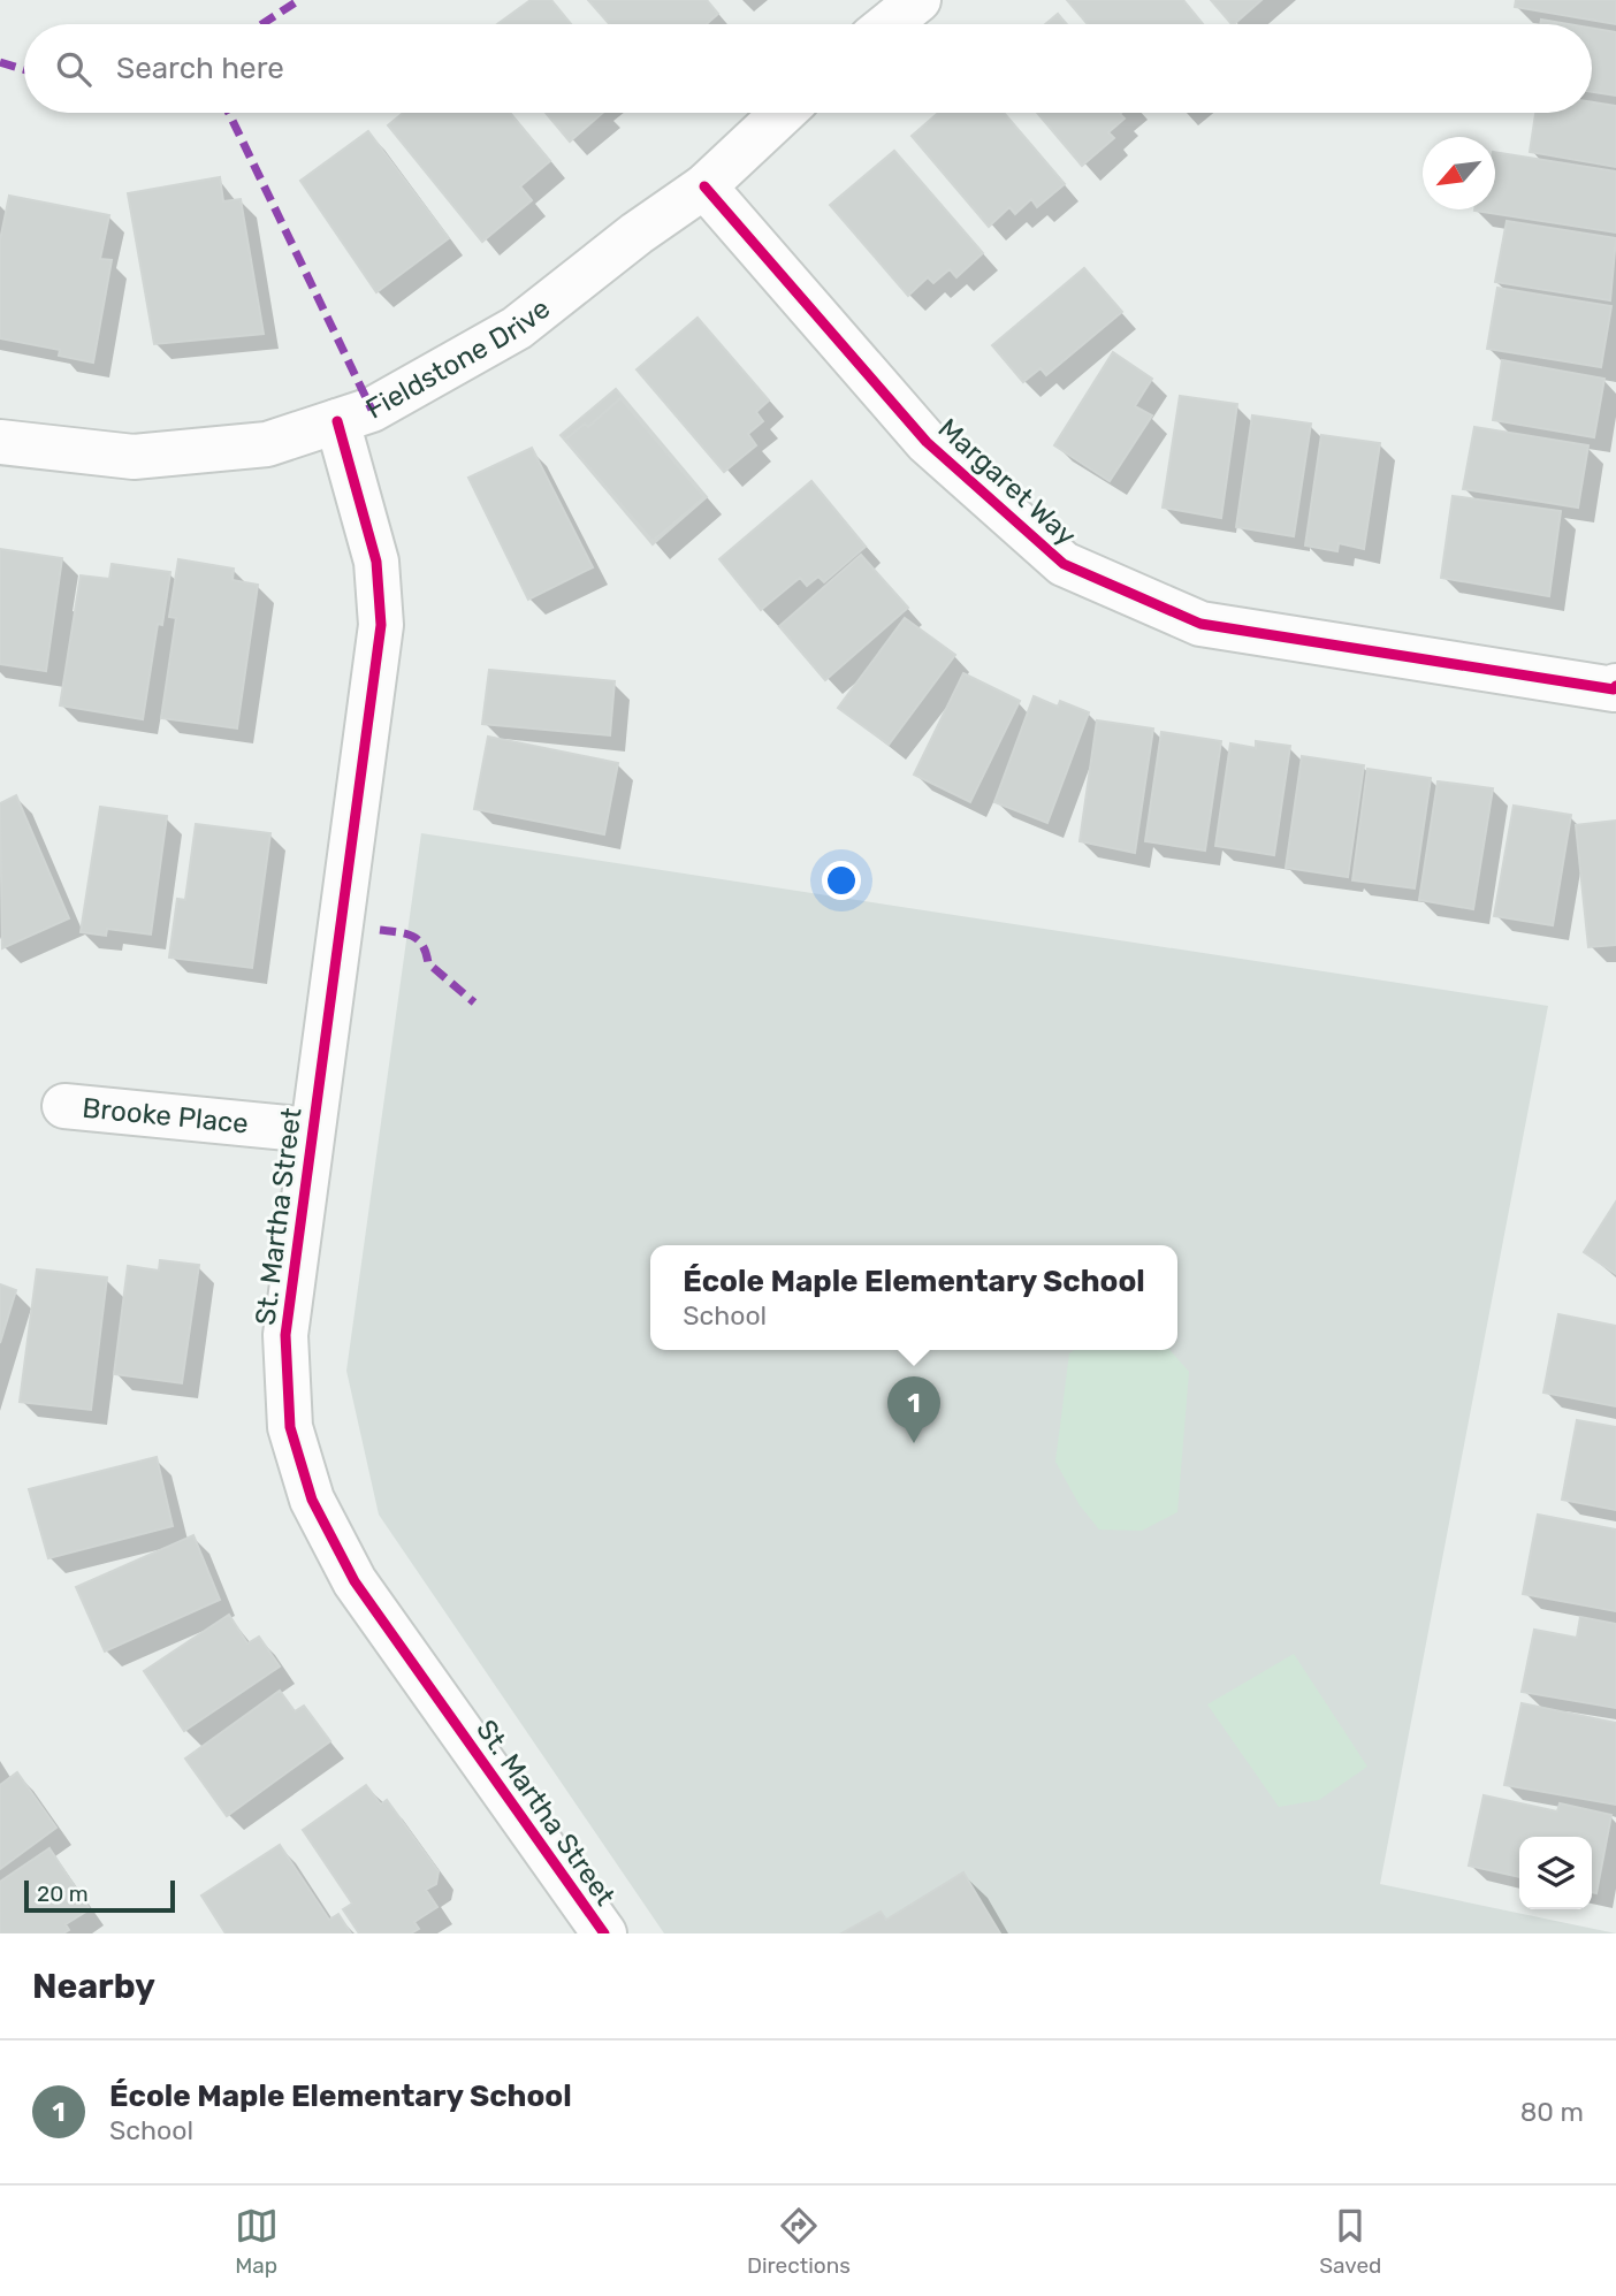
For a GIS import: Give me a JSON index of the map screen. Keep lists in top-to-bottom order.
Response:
{
  "streets": {
    "street": [
      "Fieldstone Drive",
      "Margaret Way",
      "Brooke Place",
      "St. Martha Street"
    ]
  },
  "crossings": [
    ["Fieldstone Drive", "Margaret Way"],
    ["Fieldstone Drive", "St. Martha Street"],
    ["Brooke Place", "St. Martha Street"]
  ],
  "scale_bar": "20 m",
  "north": "bottom left",
  "page": {
    "search": "Search here",
    "popup": ["École Maple Elementary School", "School"],
    "pins": "1",
    "scale": "20 m",
    "heading": "Nearby",
    "list": [
      {
        "mark": "1",
        "name": "École Maple Elementary School",
        "note": "School",
        "value": "80 m"
      }
    ],
    "nav": ["Map", "Directions", "Saved"]
  }
}
